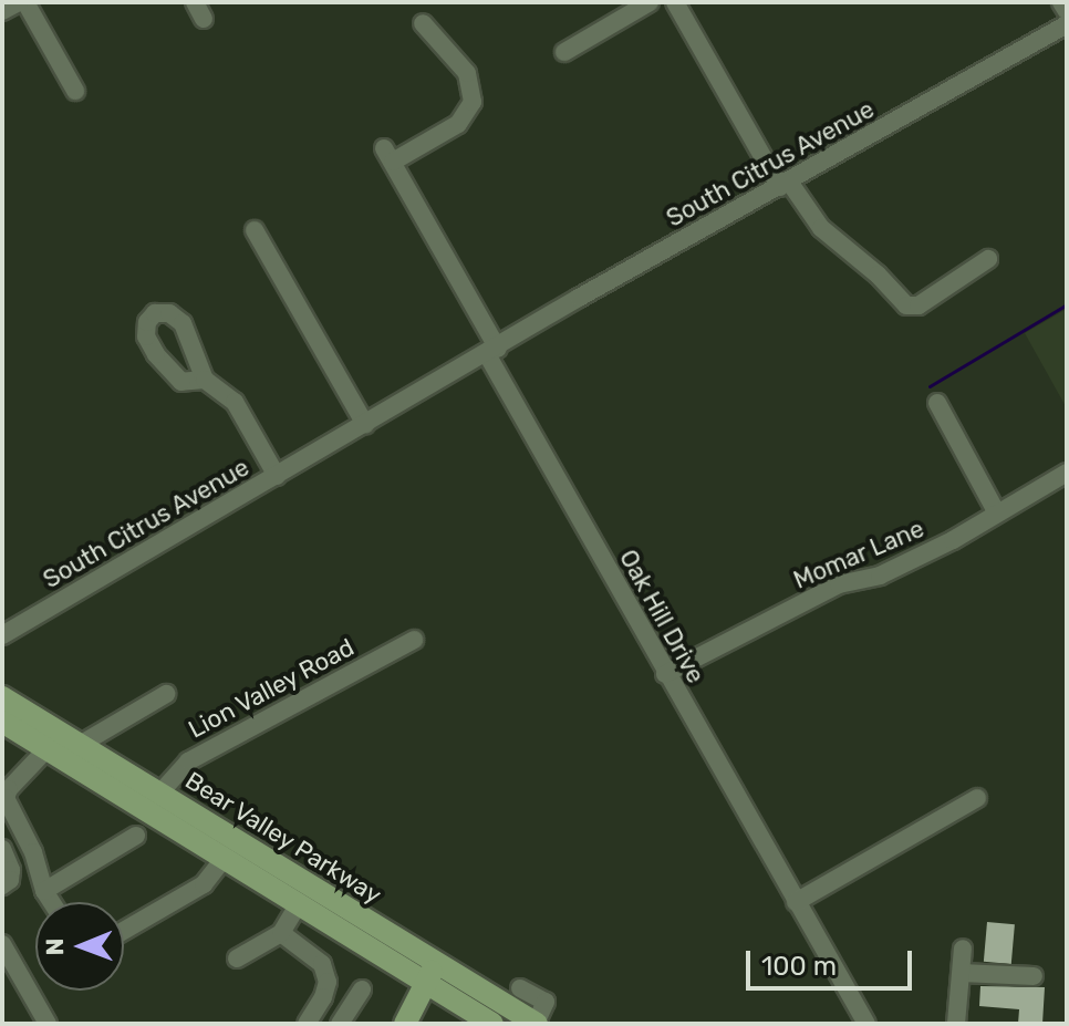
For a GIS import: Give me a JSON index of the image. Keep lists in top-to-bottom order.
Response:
{
  "streets": {
    "main road": ["Bear Valley Parkway"],
    "street": [
      "South Citrus Avenue",
      "Momar Lane",
      "Oak Hill Drive",
      "Lion Valley Road"
    ]
  },
  "crossings": [
    ["South Citrus Avenue", "Oak Hill Drive"],
    ["Momar Lane", "Oak Hill Drive"],
    ["Lion Valley Road", "Bear Valley Parkway"]
  ],
  "scale_bar": "100 m",
  "north": "left"
}
